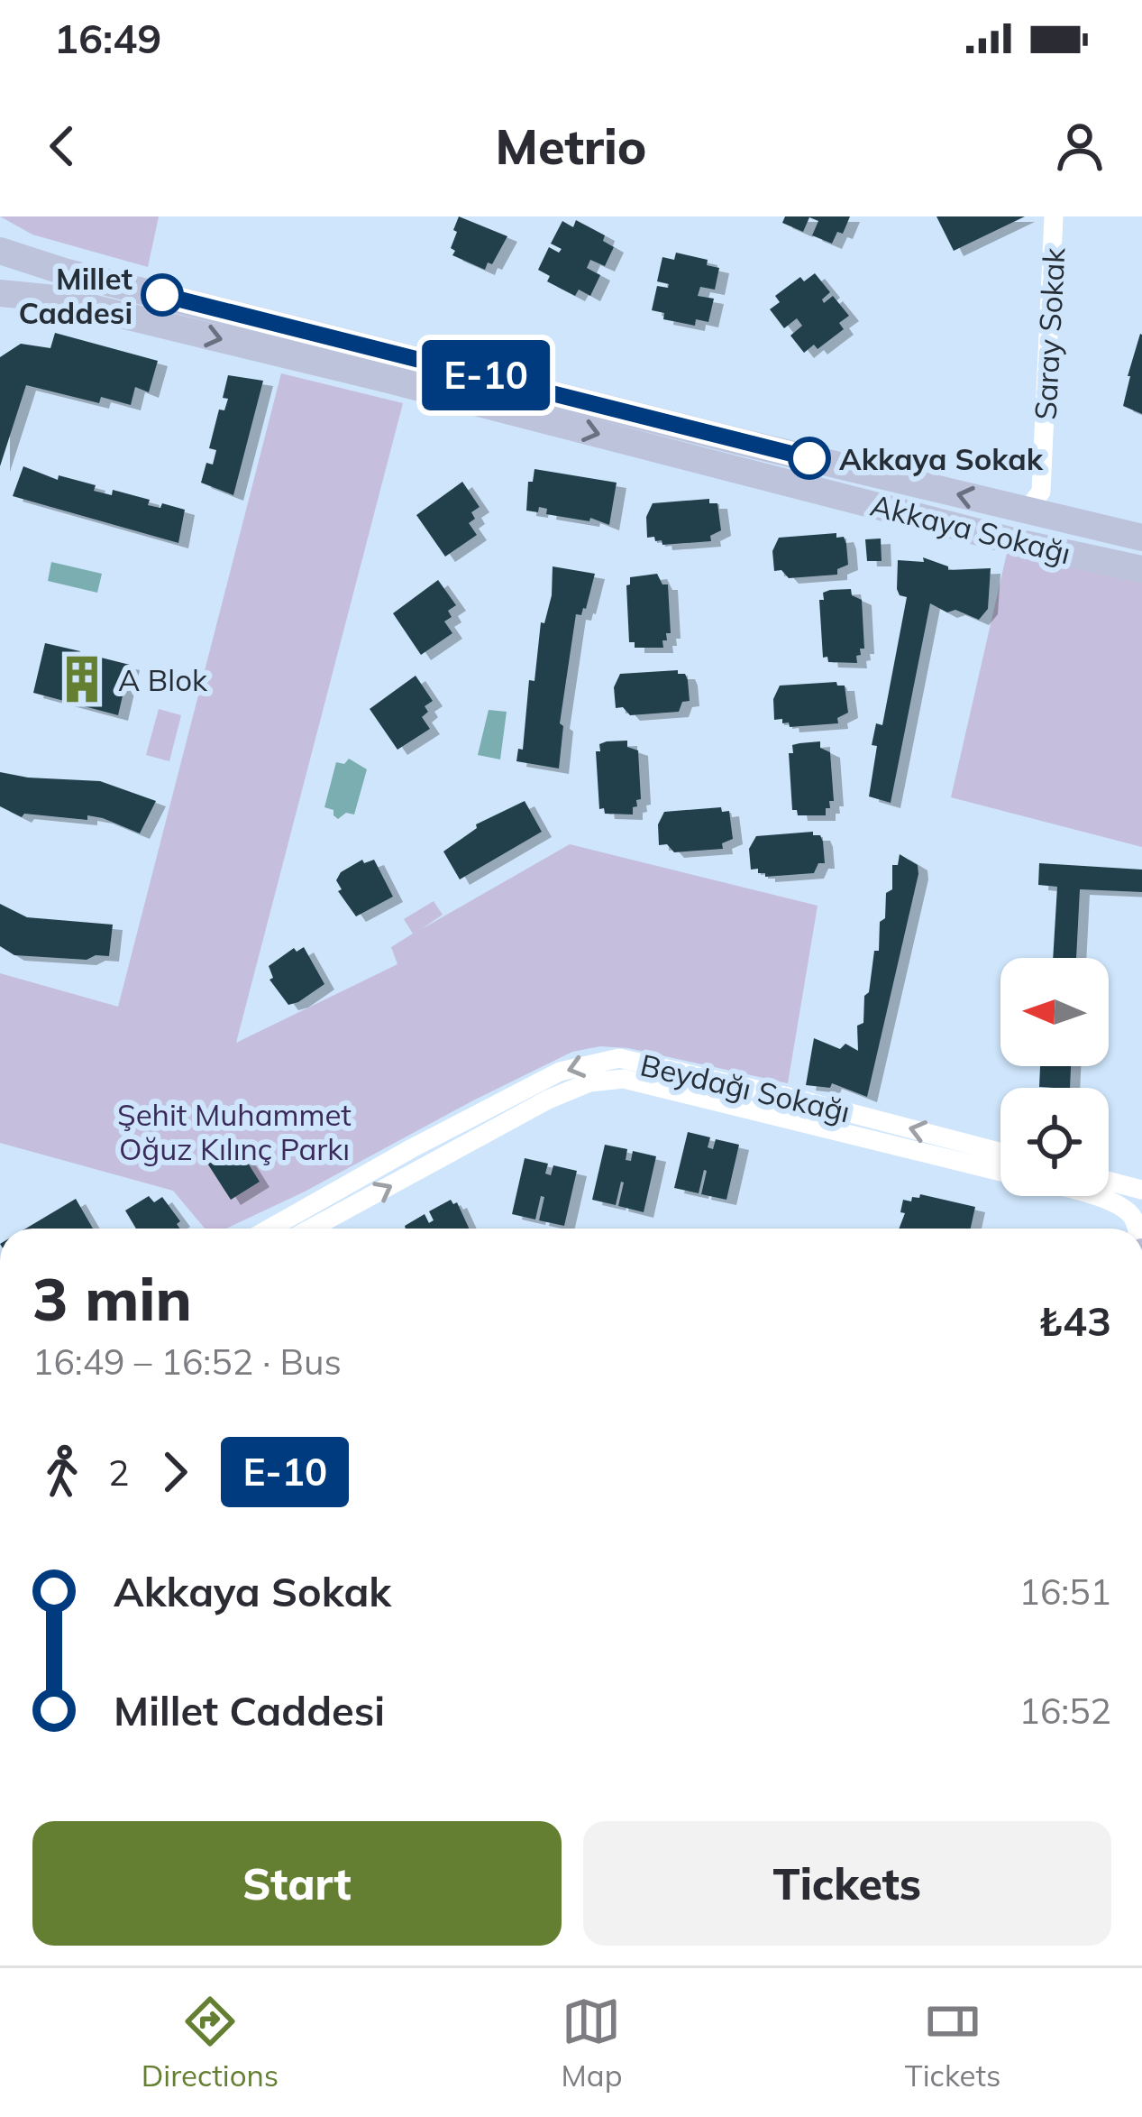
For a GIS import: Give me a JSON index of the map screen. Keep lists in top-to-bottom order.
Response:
{
  "streets": {
    "street": ["Saray Sokak", "Akkaya Sokağı", "Beydağı Sokağı"]
  },
  "crossings": [
    ["Saray Sokak", "Akkaya Sokağı"]
  ],
  "parks": ["Şehit Muhammet Oğuz Kılınç Parkı"],
  "places": {
    "other": ["Millet Caddesi", "Akkaya Sokak"],
    "building": ["A Blok"]
  },
  "lines": ["bus line E-10"],
  "north": "left",
  "page": {
    "status": "16:49",
    "header": "Metrio",
    "on_map": "E-10",
    "heading": ["3 min", "16:49 – 16:52 · Bus", "₺43"],
    "legs": ["2", "E-10"],
    "list": [
      {
        "name": "Akkaya Sokak",
        "value": "16:51"
      },
      {
        "name": "Millet Caddesi",
        "value": "16:52"
      }
    ],
    "buttons": ["Start", "Tickets"],
    "tabs": ["Directions", "Map", "Tickets"]
  }
}
